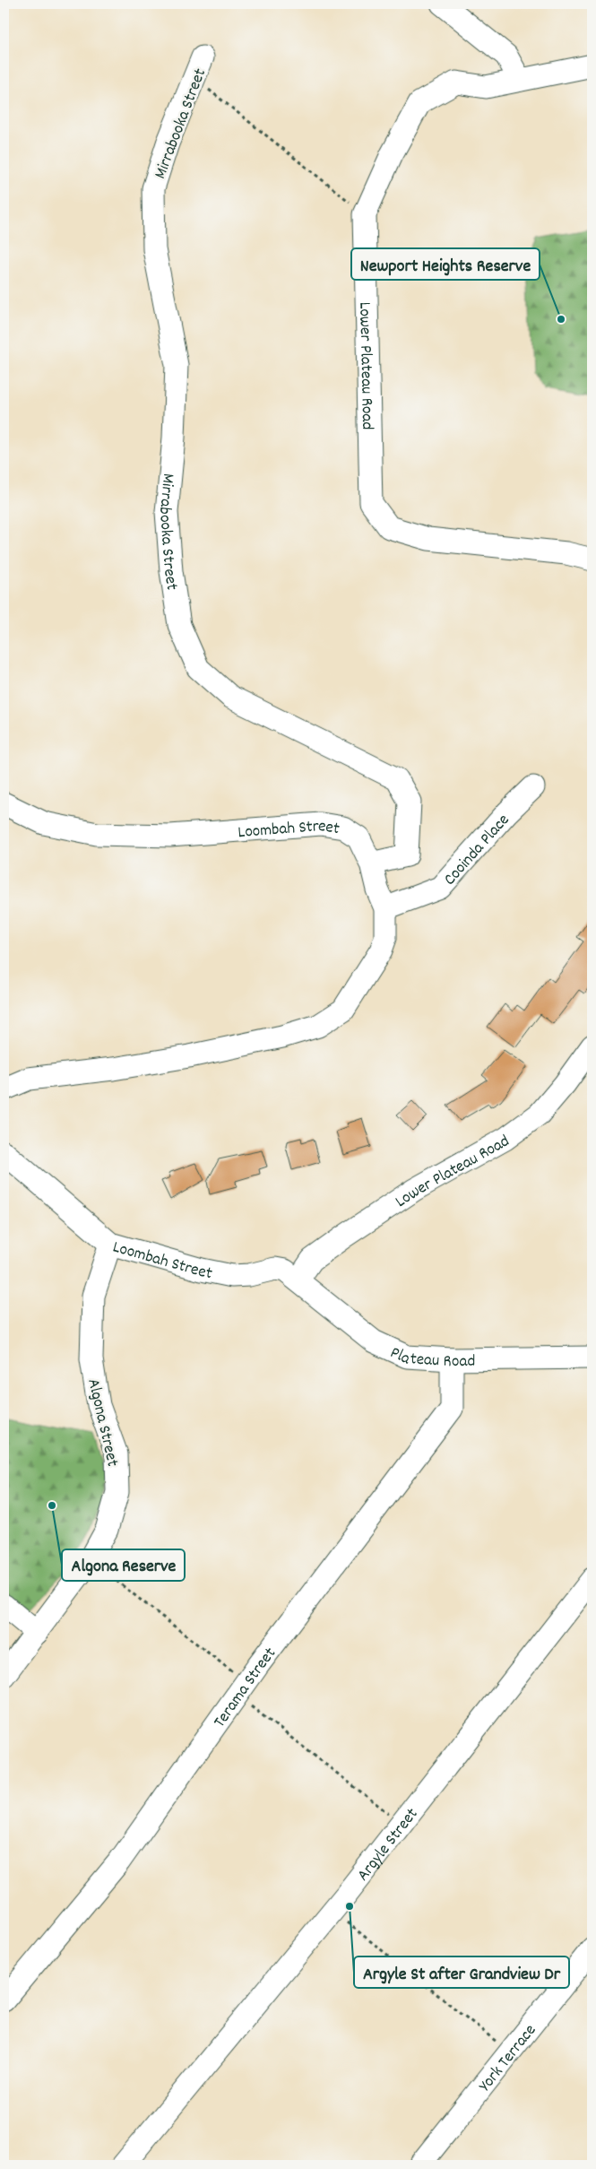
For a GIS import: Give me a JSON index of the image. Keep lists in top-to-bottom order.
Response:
{
  "streets": {
    "street": [
      "Mirrabooka Street",
      "Lower Plateau Road",
      "Loombah Street",
      "Cooinda Place",
      "Plateau Road",
      "Algona Street",
      "Terama Street",
      "Argyle Street",
      "York Terrace"
    ]
  },
  "crossings": [
    ["Mirrabooka Street", "Loombah Street"],
    ["Lower Plateau Road", "Loombah Street"],
    ["Lower Plateau Road", "Plateau Road"],
    ["Loombah Street", "Cooinda Place"],
    ["Loombah Street", "Plateau Road"],
    ["Loombah Street", "Algona Street"],
    ["Plateau Road", "Terama Street"]
  ],
  "places": ["Newport Heights Reserve", "Algona Reserve", "Argyle St after Grandview Dr"]
}
